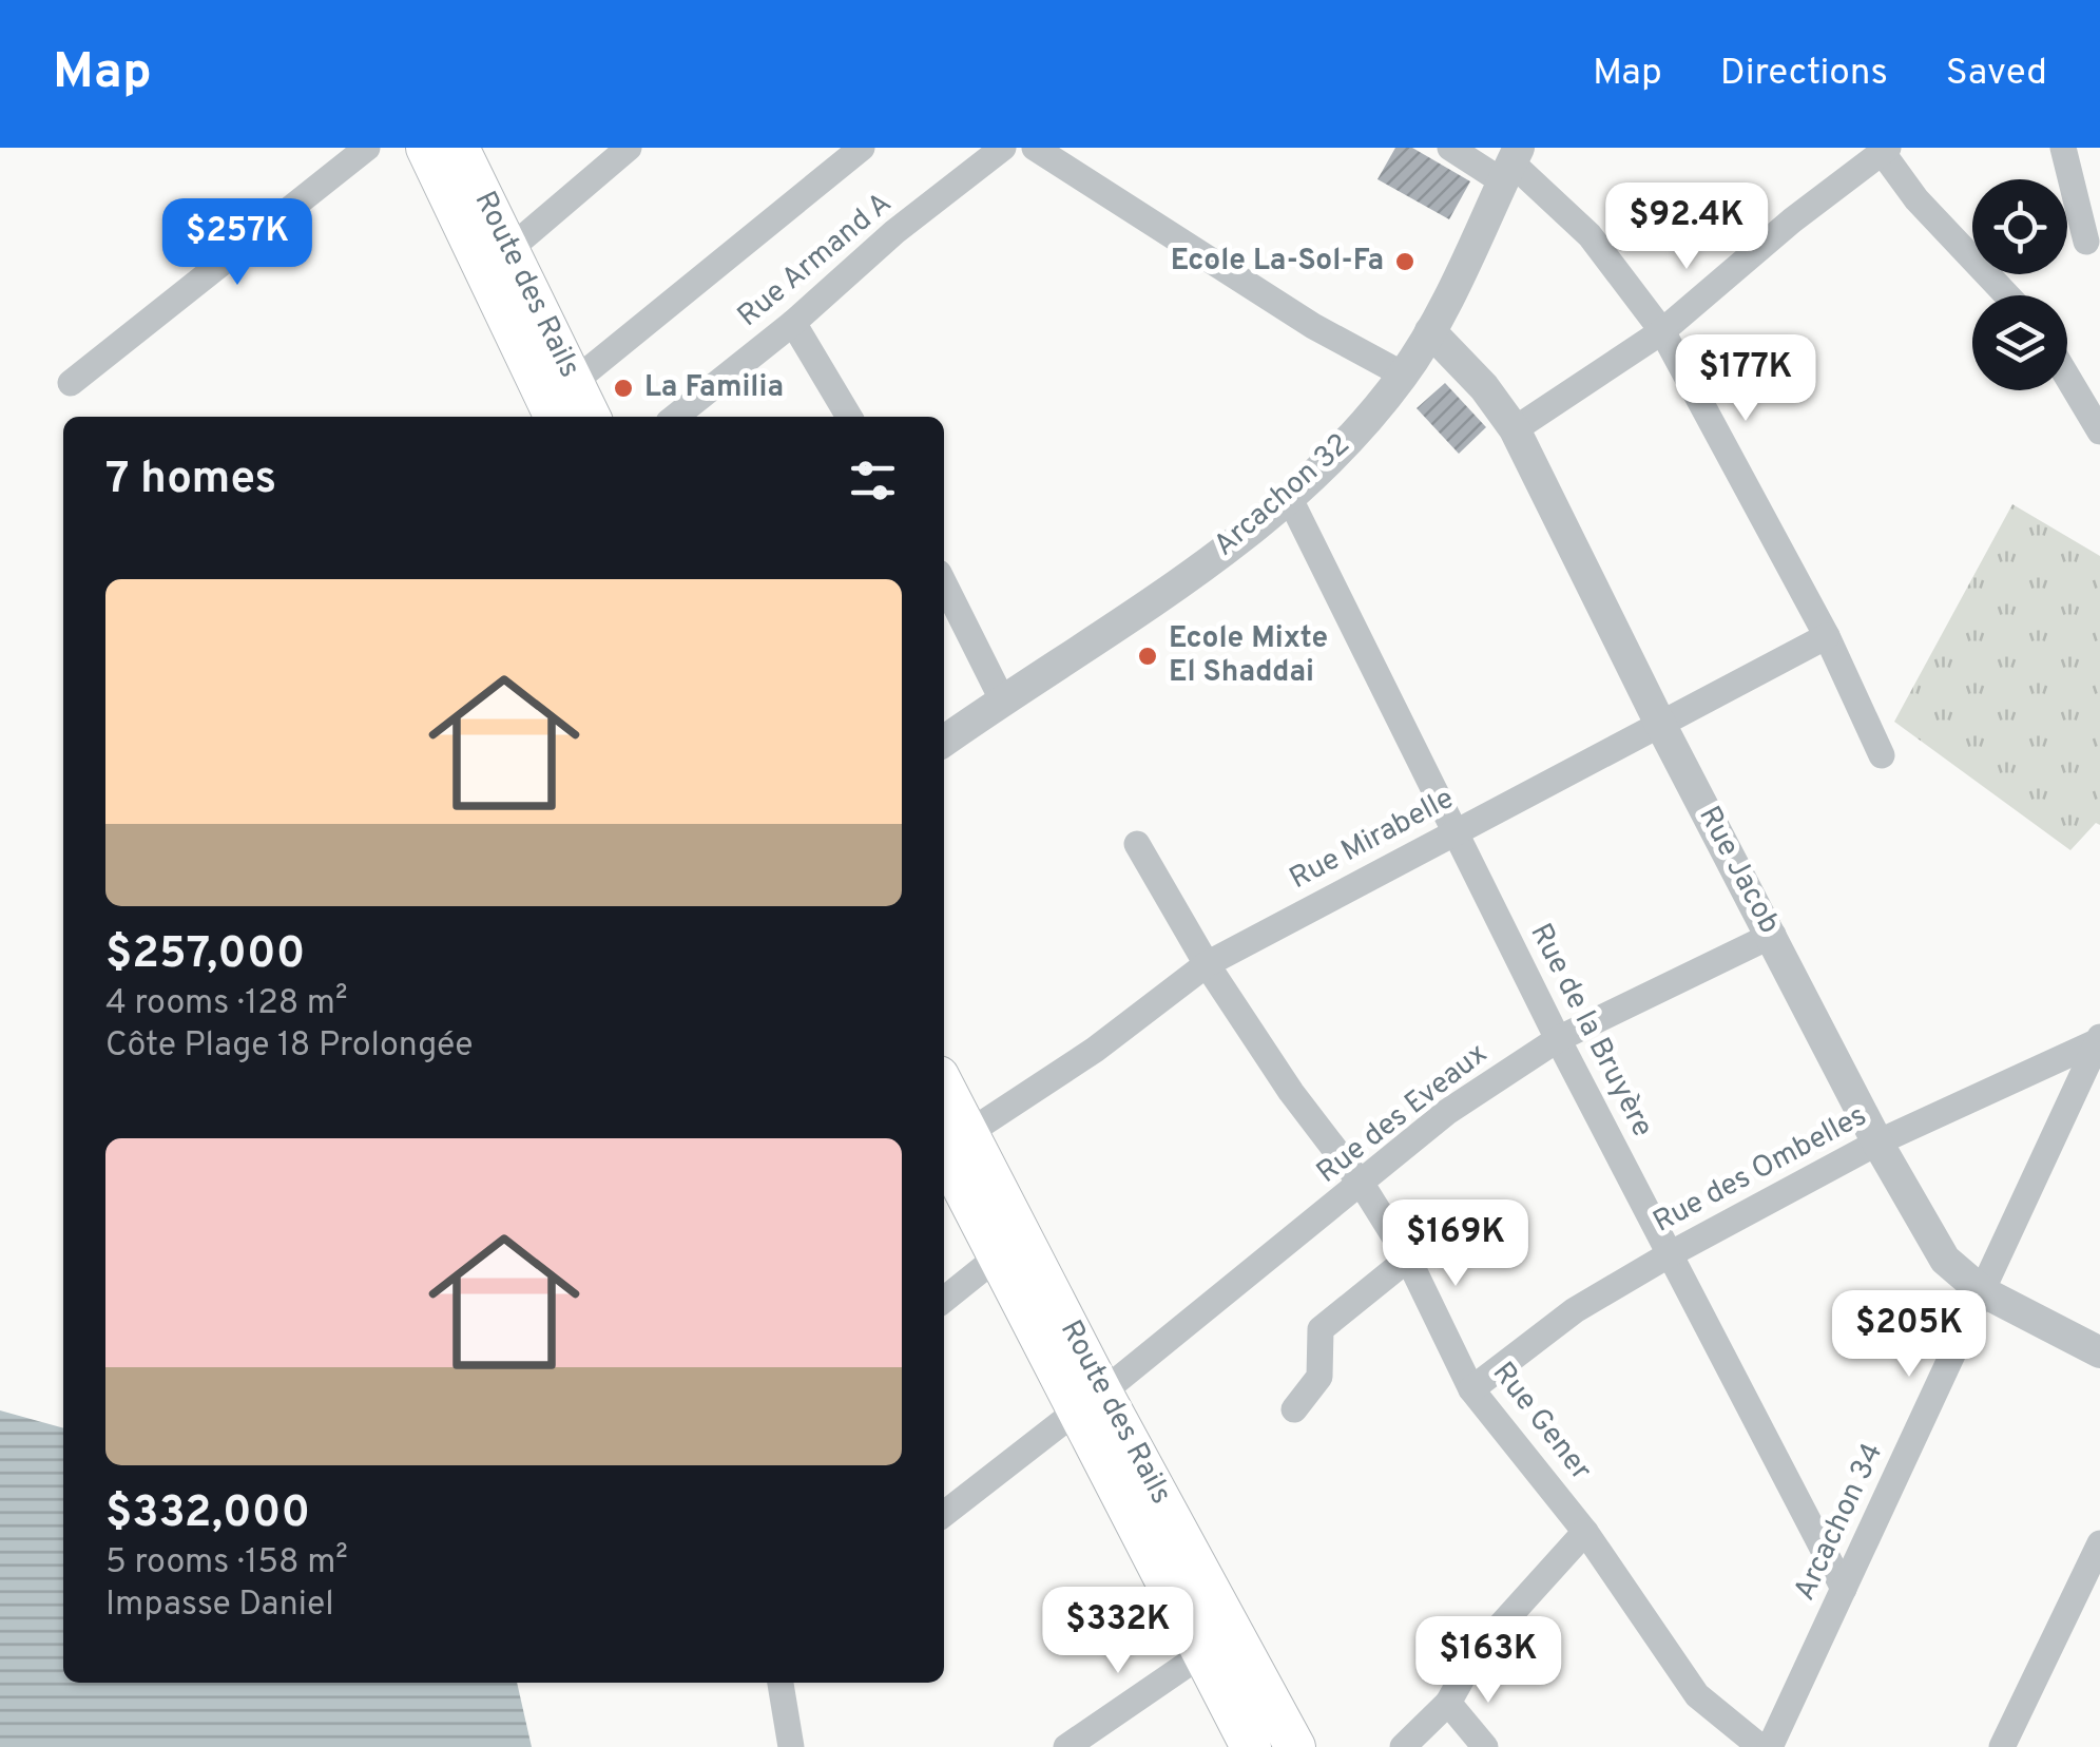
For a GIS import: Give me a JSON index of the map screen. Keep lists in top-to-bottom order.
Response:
{
  "streets": {
    "main road": ["Route des Rails"],
    "street": [
      "Rue Armand A",
      "Arcachon 32",
      "Rue Mirabelle",
      "Rue Jacob",
      "Rue de la Bruyère",
      "Rue des Eveaux",
      "Rue des Ombelles",
      "Rue Gener",
      "Arcachon 34"
    ]
  },
  "crossings": [
    ["Route des Rails", "Rue Mirabelle"],
    ["Route des Rails", "Rue des Eveaux"],
    ["Arcachon 32", "Rue Jacob"],
    ["Arcachon 32", "Rue de la Bruyère"],
    ["Rue Mirabelle", "Rue Jacob"],
    ["Rue Mirabelle", "Rue de la Bruyère"],
    ["Rue Mirabelle", "Rue Gener"],
    ["Rue Jacob", "Rue des Eveaux"],
    ["Rue Jacob", "Rue des Ombelles"],
    ["Rue Jacob", "Arcachon 34"],
    ["Rue de la Bruyère", "Rue des Eveaux"],
    ["Rue de la Bruyère", "Rue des Ombelles"],
    ["Rue de la Bruyère", "Arcachon 34"],
    ["Rue des Eveaux", "Rue Gener"],
    ["Rue des Ombelles", "Rue Gener"],
    ["Rue des Ombelles", "Arcachon 34"]
  ],
  "places": ["Ecole La-Sol-Fa", "La Familia", "Ecole Mixte El Shaddai"],
  "page": {
    "header": "Map",
    "nav": ["Map", "Directions", "Saved"],
    "price": [
      "$92.4K",
      "$257K",
      "$177K",
      "$169K",
      "$205K",
      "$332K",
      "$163K"
    ],
    "heading": "7 homes",
    "list": [
      {
        "name": "$257,000",
        "note": "4 rooms · 128 m² · Côte Plage 18 Prolongée"
      },
      {
        "name": "$332,000",
        "note": "5 rooms · 158 m² · Impasse Daniel"
      }
    ]
  }
}
